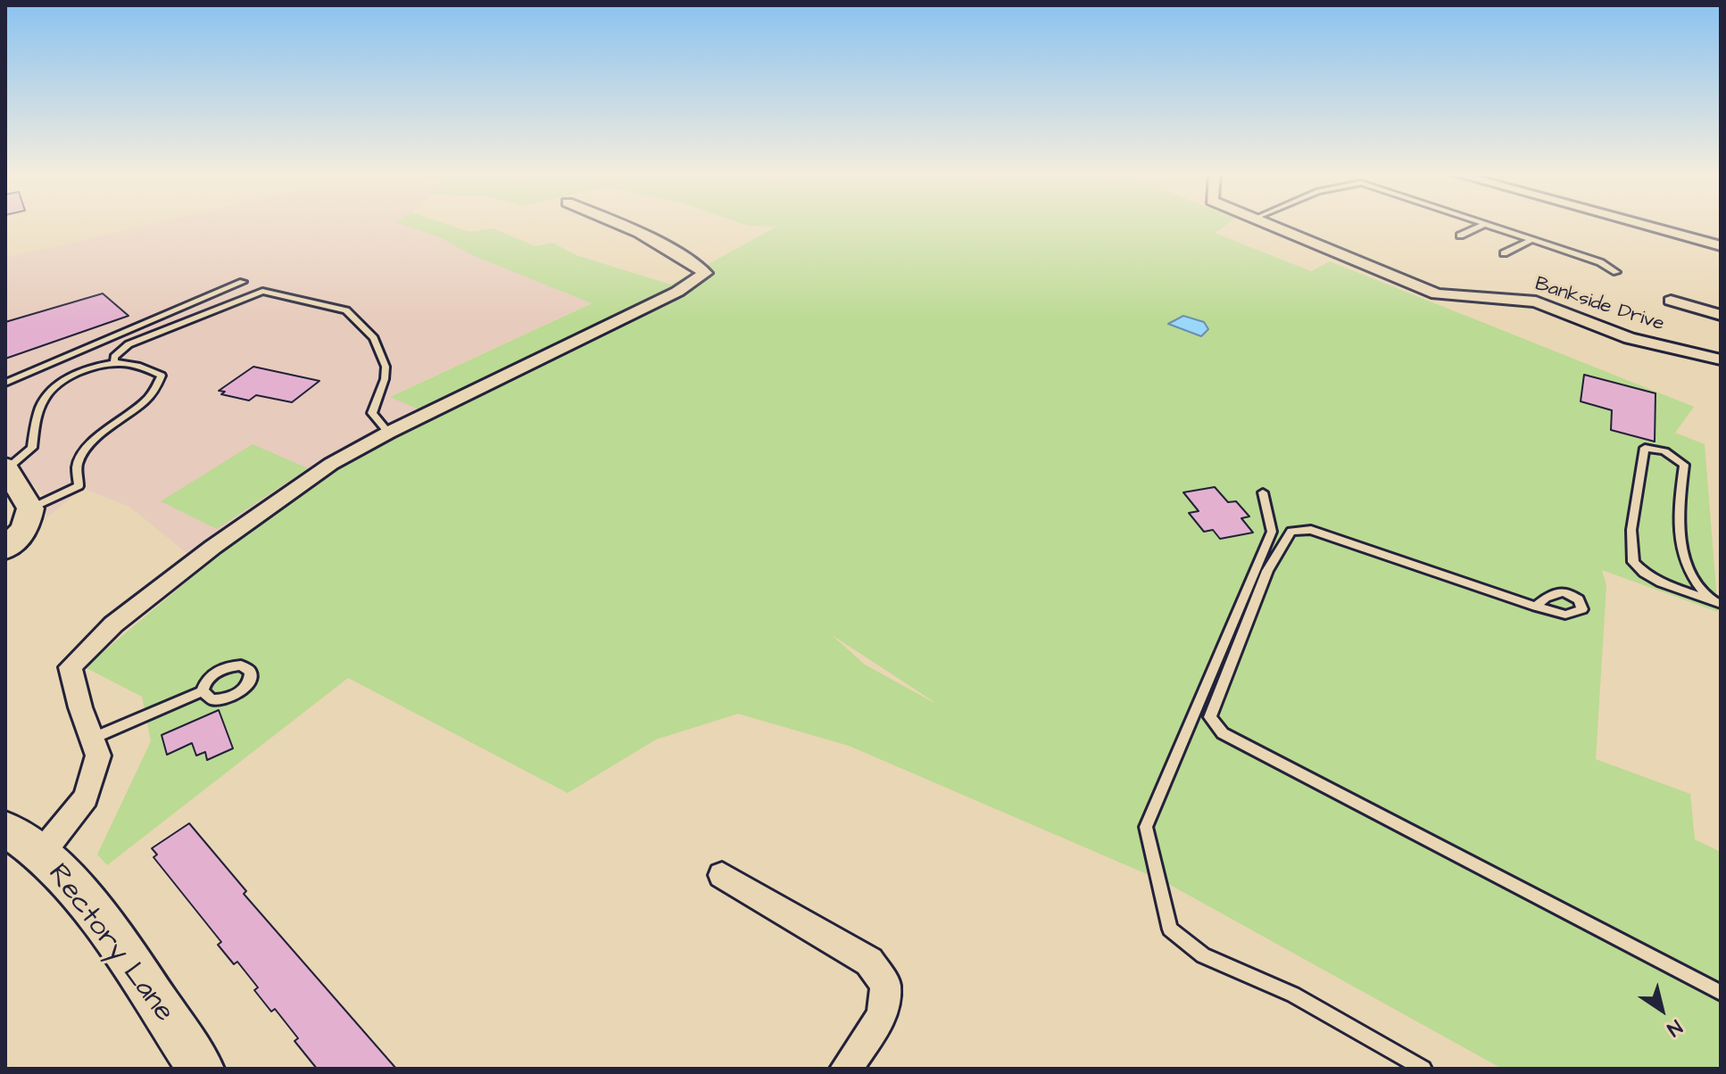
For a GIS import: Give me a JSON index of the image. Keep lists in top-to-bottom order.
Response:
{
  "streets": {
    "street": ["Bankside Drive", "Rectory Lane"]
  },
  "north": "bottom right"
}
